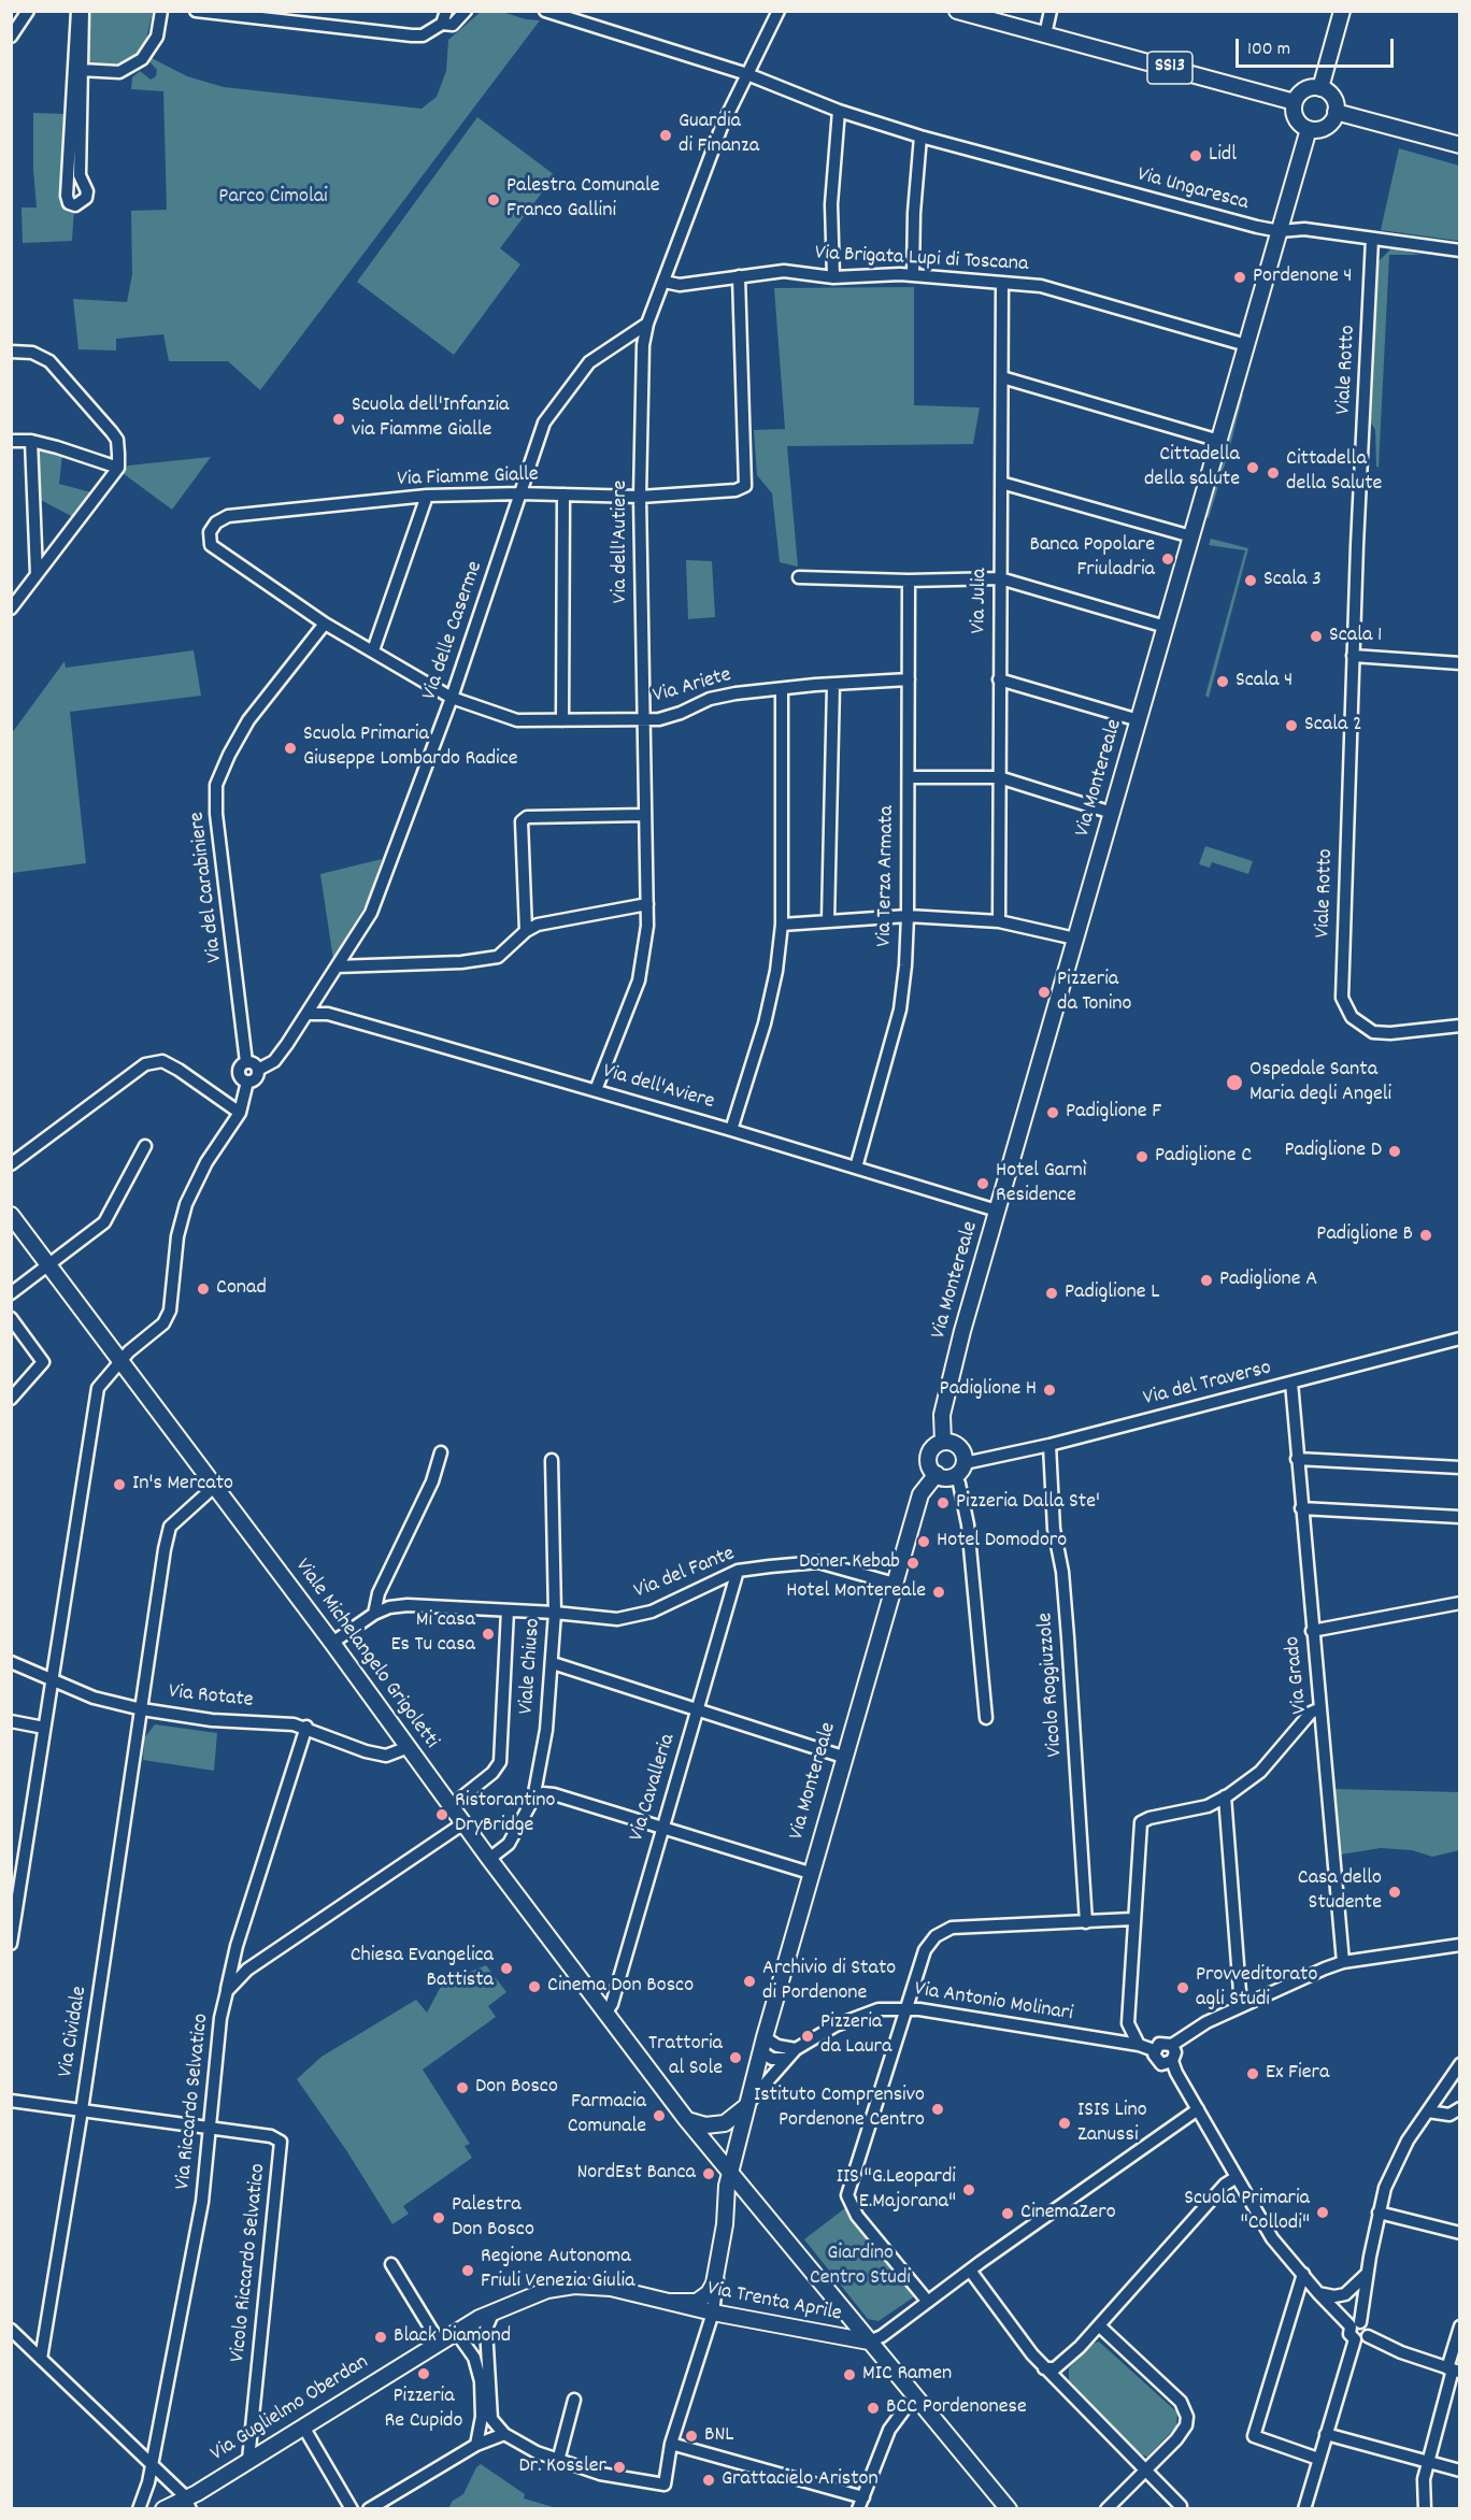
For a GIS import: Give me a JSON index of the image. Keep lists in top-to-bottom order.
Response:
{
  "streets": {
    "main road": [
      "SS13",
      "Via Montereale",
      "Viale Michelangelo Grigoletti",
      "Via Trenta Aprile",
      "Via Guglielmo Oberdan"
    ],
    "street": [
      "Via Ungaresca",
      "Via Brigata Lupi di Toscana",
      "Viale Rotto",
      "Via Fiamme Gialle",
      "Via dell'Autiere",
      "Via Julia",
      "Via delle Caserme",
      "Via Ariete",
      "Via Terza Armata",
      "Via del Carabiniere",
      "Via dell'Aviere",
      "Via del Traverso",
      "Via del Fante",
      "Viale Chiuso",
      "Via Grado",
      "Vicolo Roggiuzzole",
      "Via Rotate",
      "Via Cavalleria",
      "Via Antonio Molinari",
      "Via Cividale",
      "Via Riccardo Selvatico",
      "Vicolo Riccardo Selvatico"
    ]
  },
  "crossings": [
    ["SS13", "Via Montereale"],
    ["Via Ungaresca", "Viale Rotto"],
    ["Via Ungaresca", "Via dell'Autiere"],
    ["Via Ungaresca", "Via Montereale"],
    ["Via Brigata Lupi di Toscana", "Via Fiamme Gialle"],
    ["Via Brigata Lupi di Toscana", "Via dell'Autiere"],
    ["Via Brigata Lupi di Toscana", "Via Julia"],
    ["Via Brigata Lupi di Toscana", "Via Montereale"],
    ["Via Fiamme Gialle", "Via dell'Autiere"],
    ["Via Fiamme Gialle", "Via delle Caserme"],
    ["Via Fiamme Gialle", "Via Ariete"],
    ["Via dell'Autiere", "Via delle Caserme"],
    ["Via dell'Autiere", "Via Ariete"],
    ["Via dell'Autiere", "Via dell'Aviere"],
    ["Via delle Caserme", "Via Ariete"],
    ["Via delle Caserme", "Via del Carabiniere"],
    ["Via delle Caserme", "Via dell'Aviere"],
    ["Via delle Caserme", "Viale Michelangelo Grigoletti"],
    ["Via delle Caserme", "Via Rotate"],
    ["Via Ariete", "Via Terza Armata"],
    ["Via Ariete", "Via del Carabiniere"],
    ["Via Montereale", "Via dell'Aviere"],
    ["Via Montereale", "Via del Traverso"],
    ["Via Montereale", "Via del Fante"],
    ["Via Montereale", "Viale Michelangelo Grigoletti"],
    ["Via Montereale", "Via Antonio Molinari"],
    ["Via Montereale", "Via Trenta Aprile"],
    ["Via Montereale", "Via Guglielmo Oberdan"],
    ["Via Terza Armata", "Via dell'Aviere"],
    ["Via del Traverso", "Via Grado"],
    ["Via del Traverso", "Vicolo Roggiuzzole"],
    ["Via del Fante", "Viale Michelangelo Grigoletti"],
    ["Via del Fante", "Viale Chiuso"],
    ["Via del Fante", "Via Cavalleria"],
    ["Viale Michelangelo Grigoletti", "Viale Chiuso"],
    ["Viale Michelangelo Grigoletti", "Via Rotate"],
    ["Viale Michelangelo Grigoletti", "Via Cavalleria"],
    ["Viale Michelangelo Grigoletti", "Via Cividale"],
    ["Viale Michelangelo Grigoletti", "Via Riccardo Selvatico"],
    ["Viale Michelangelo Grigoletti", "Via Trenta Aprile"],
    ["Via Rotate", "Via Cividale"],
    ["Via Riccardo Selvatico", "Vicolo Riccardo Selvatico"],
    ["Vicolo Riccardo Selvatico", "Via Guglielmo Oberdan"],
    ["Via Trenta Aprile", "Via Guglielmo Oberdan"]
  ],
  "parks": ["Parco Cimolai", "Giardino Centro Studi"],
  "places": [
    "Guardia di Finanza",
    "Lidl",
    "Palestra Comunale Franco Gallini",
    "Pordenone 4",
    "Scuola dell'Infanzia via Fiamme Gialle",
    "Cittadella della salute",
    "Cittadella della Salute",
    "Banca Popolare Friuladria",
    "Scala 3",
    "Scala 1",
    "Scala 4",
    "Scala 2",
    "Scuola Primaria Giuseppe Lombardo Radice",
    "Pizzeria da Tonino",
    "Ospedale Santa Maria degli Angeli",
    "Padiglione F",
    "Padiglione D",
    "Padiglione C",
    "Hotel Garnì Residence",
    "Padiglione B",
    "Padiglione A",
    "Conad",
    "Padiglione L",
    "Padiglione H",
    "In's Mercato",
    "Pizzeria Dalla Ste'",
    "Hotel Domodoro",
    "Doner Kebab",
    "Hotel Montereale",
    "Mi casa Es Tu casa",
    "Ristorantino DryBridge",
    "Casa dello Studente",
    "Chiesa Evangelica Battista",
    "Archivio di Stato di Pordenone",
    "Cinema Don Bosco",
    "Provveditorato agli Studi",
    "Pizzeria da Laura",
    "Trattoria al Sole",
    "Ex Fiera",
    "Don Bosco",
    "Istituto Comprensivo Pordenone Centro",
    "Farmacia Comunale",
    "ISIS Lino Zanussi",
    "NordEst Banca",
    "IIS \"G.Leopardi E.Majorana\"",
    "Scuola Primaria \"Collodi\"",
    "CinemaZero",
    "Palestra Don Bosco",
    "Regione Autonoma Friuli Venezia Giulia",
    "Black Diamond",
    "Pizzeria Re Cupido",
    "MIC Ramen",
    "BCC Pordenonese",
    "BNL",
    "Dr. Kossler",
    "Grattacielo Ariston"
  ],
  "scale_bar": "100 m"
}
